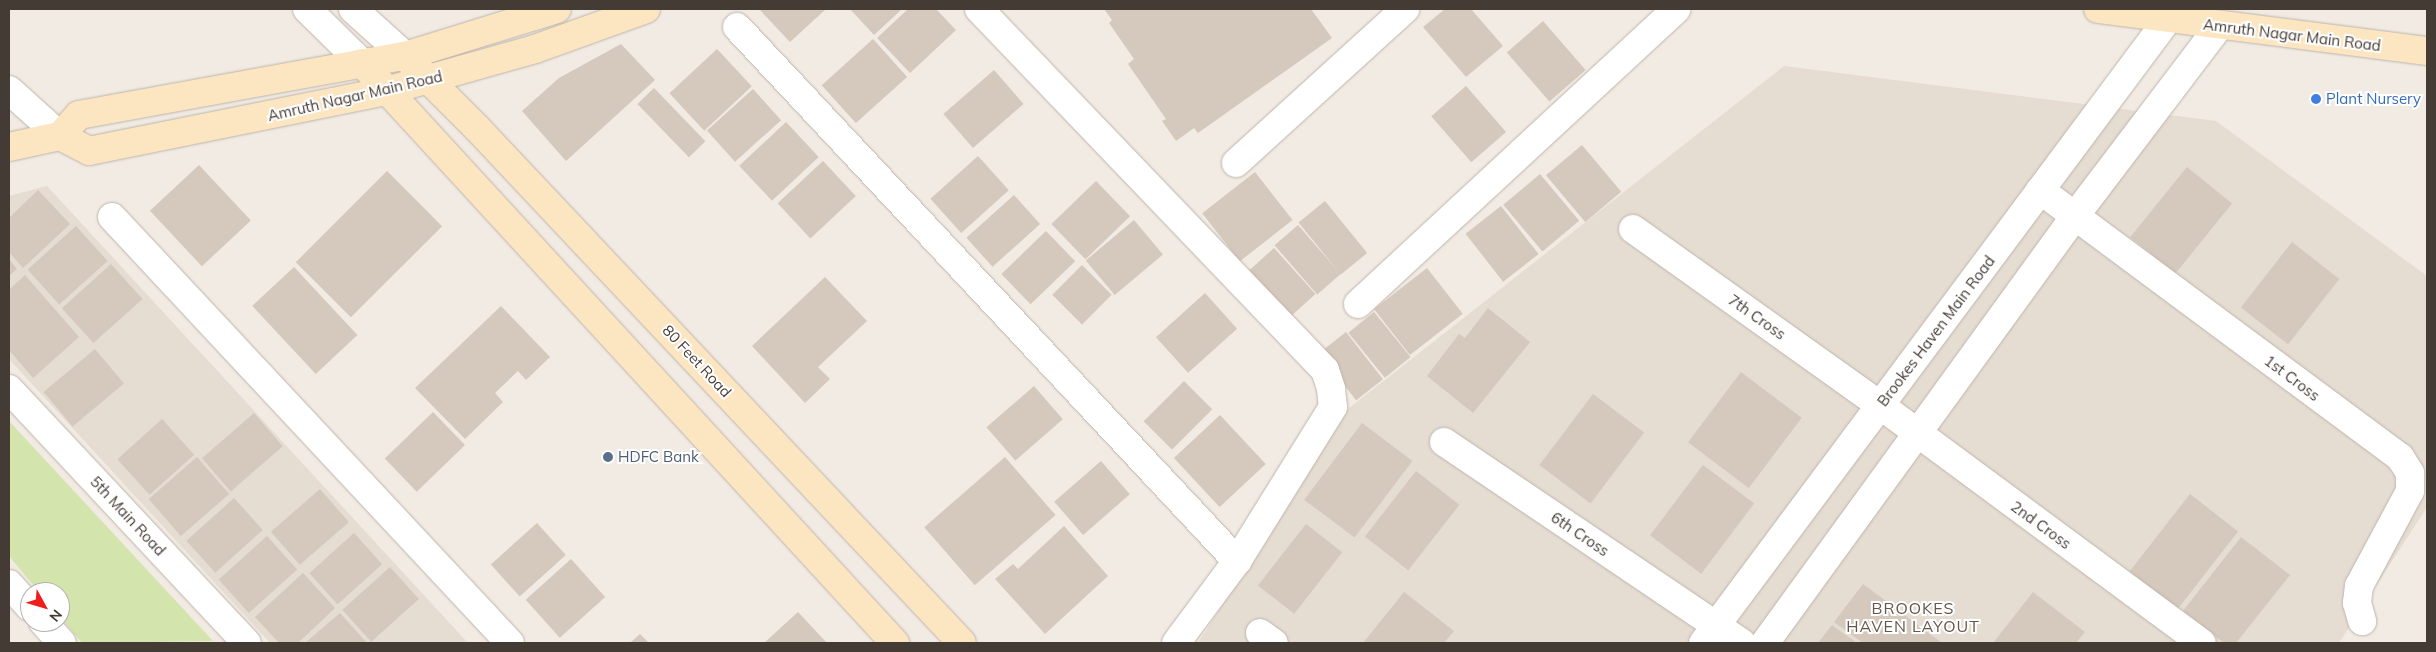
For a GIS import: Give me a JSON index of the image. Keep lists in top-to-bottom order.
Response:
{
  "streets": {
    "main road": ["Amruth Nagar Main Road", "80 Feet Road"],
    "street": [
      "7th Cross",
      "Brookes Haven Main Road",
      "1st Cross",
      "5th Main Road",
      "2nd Cross",
      "6th Cross"
    ]
  },
  "crossings": [
    ["Amruth Nagar Main Road", "Brookes Haven Main Road"],
    ["Amruth Nagar Main Road", "80 Feet Road"],
    ["7th Cross", "Brookes Haven Main Road"],
    ["7th Cross", "2nd Cross"],
    ["Brookes Haven Main Road", "1st Cross"],
    ["Brookes Haven Main Road", "2nd Cross"],
    ["Brookes Haven Main Road", "6th Cross"]
  ],
  "districts": ["BROOKES HAVEN LAYOUT"],
  "places": ["Plant Nursery", "HDFC Bank"],
  "north": "bottom right"
}
